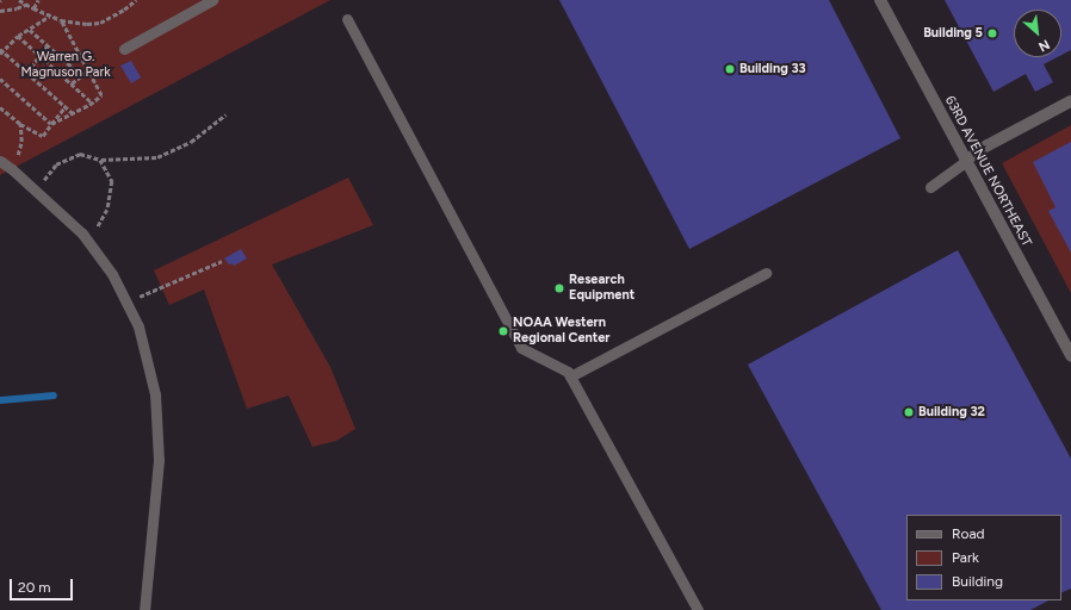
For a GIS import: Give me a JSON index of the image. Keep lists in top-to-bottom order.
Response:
{
  "streets": {
    "street": ["63RD AVENUE NORTHEAST"]
  },
  "parks": ["Warren G. Magnuson Park"],
  "places": [
    "Building 5",
    "Building 33",
    "Research Equipment",
    "NOAA Western Regional Center",
    "Building 32"
  ],
  "legend": ["Road", "Park", "Building"],
  "scale_bar": "20 m",
  "north": "bottom right"
}
